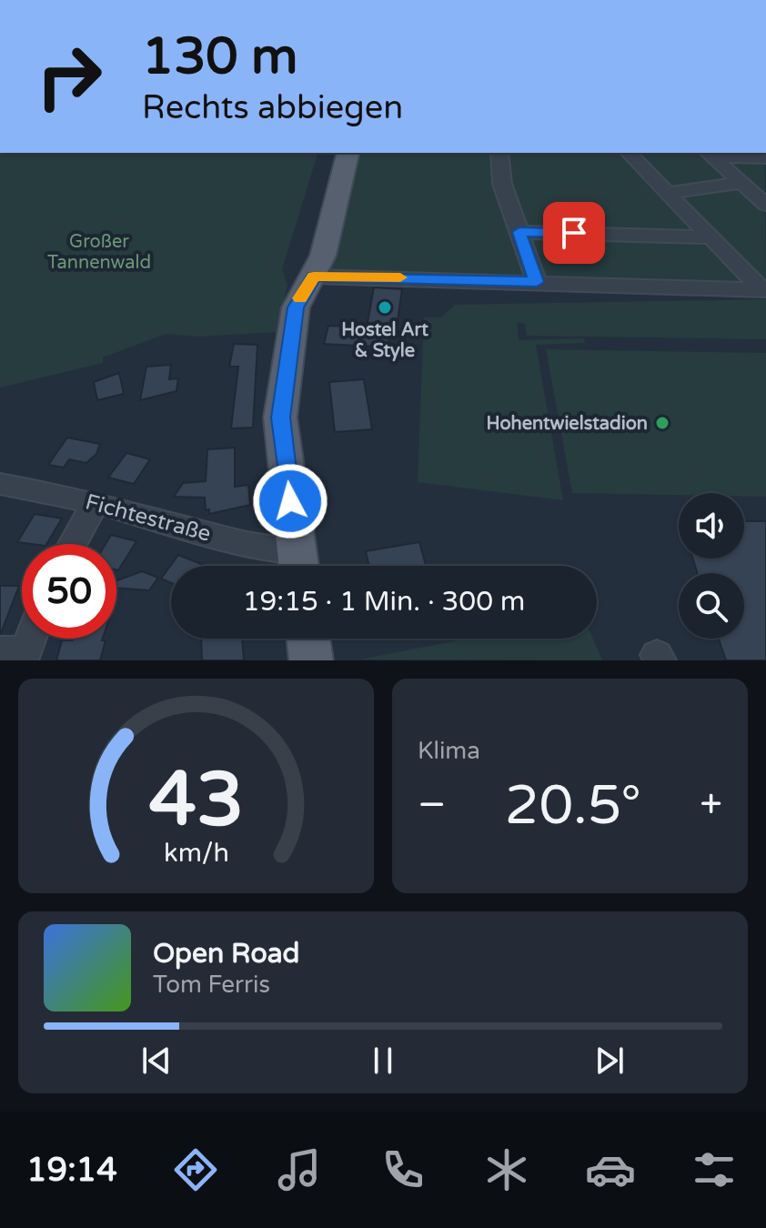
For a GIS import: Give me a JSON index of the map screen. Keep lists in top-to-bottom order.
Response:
{
  "streets": {
    "street": ["Fichtestraße"]
  },
  "parks": ["Großer Tannenwald"],
  "places": ["Hostel Art & Style", "Hohentwielstadion"],
  "page": {
    "turn": ["130 m", "Rechts abbiegen"],
    "limit": "50",
    "trip": "19:15 · 1 Min. · 300 m",
    "tile": "Klima",
    "heat": ["−", "20.5°", "+"],
    "song": ["Open Road", "Tom Ferris"],
    "tabs": "19:14",
    "gauge": ["43", "km/h"]
  }
}
